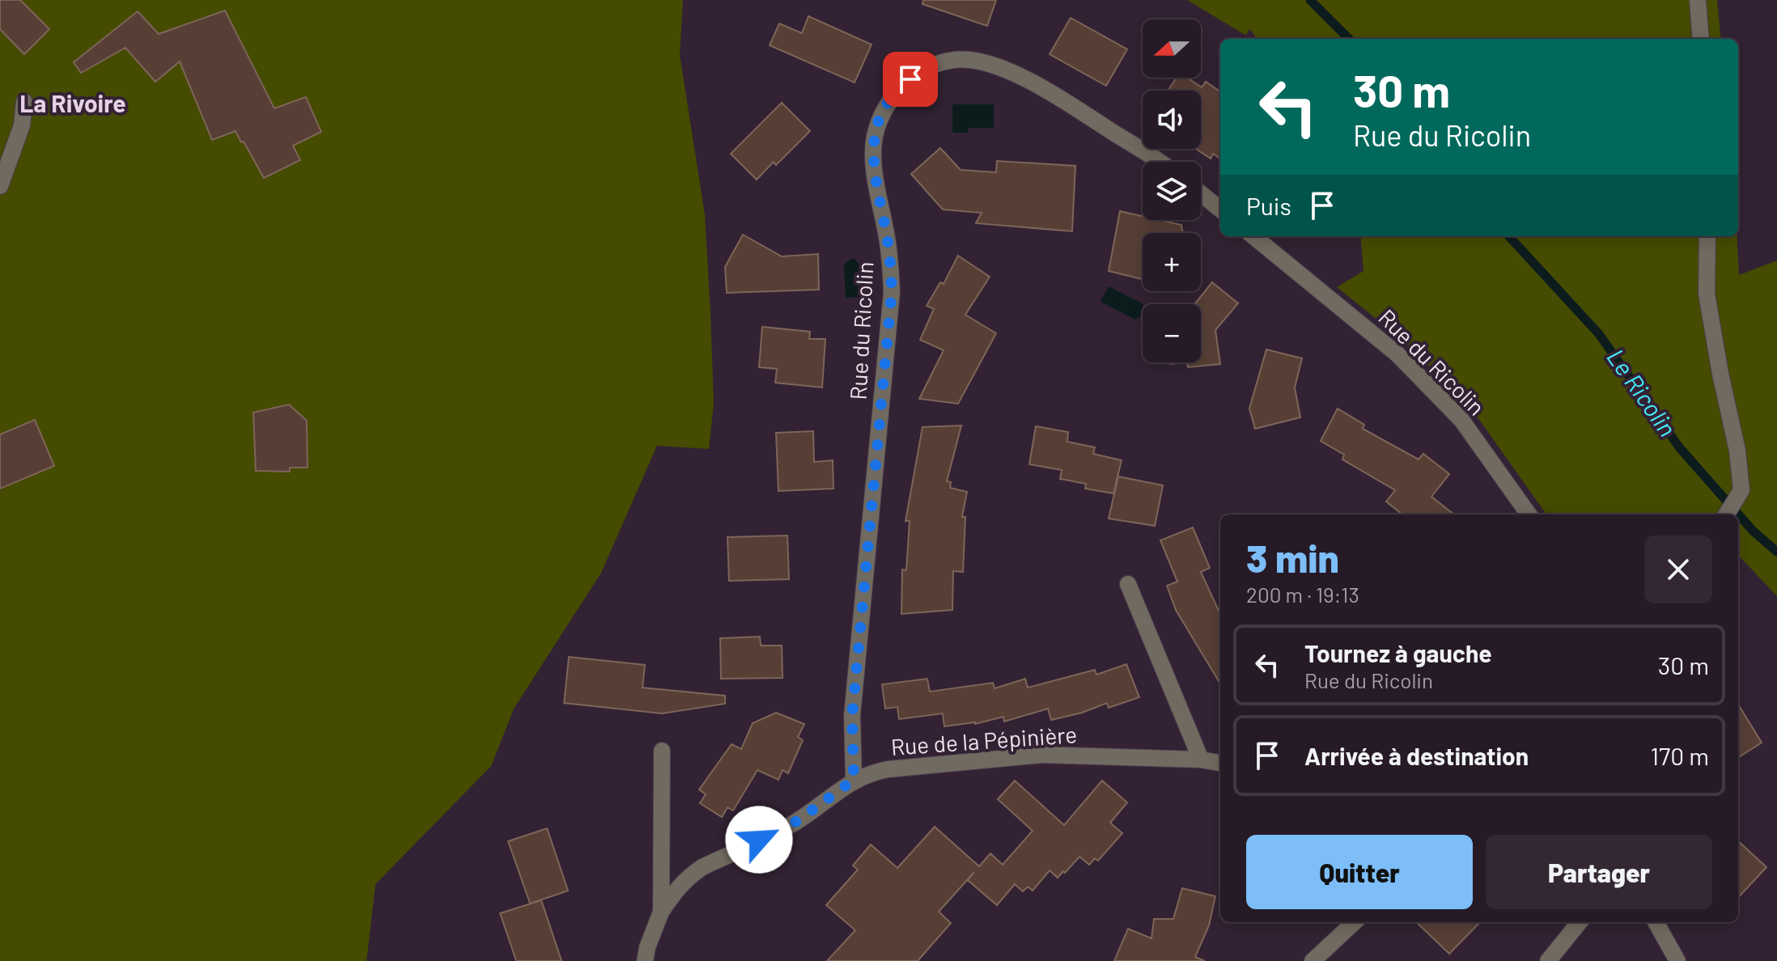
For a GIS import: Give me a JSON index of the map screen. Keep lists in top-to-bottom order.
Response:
{
  "streets": {
    "street": ["Rue du Ricolin", "Rue de la Pépinière"]
  },
  "crossings": [
    ["Rue du Ricolin", "Rue de la Pépinière"]
  ],
  "districts": ["La Rivoire"],
  "water": ["Le Ricolin"],
  "north": "left",
  "page": {
    "map_buttons": ["+", "−"],
    "turn": ["30 m", "Rue du Ricolin"],
    "then": "Puis",
    "heading": ["3 min", "200 m · 19:13"],
    "list": [
      {
        "name": "Tournez à gauche",
        "note": "Rue du Ricolin",
        "value": "30 m"
      },
      {
        "name": "Arrivée à destination",
        "value": "170 m"
      }
    ],
    "buttons": ["Quitter", "Partager"]
  }
}
